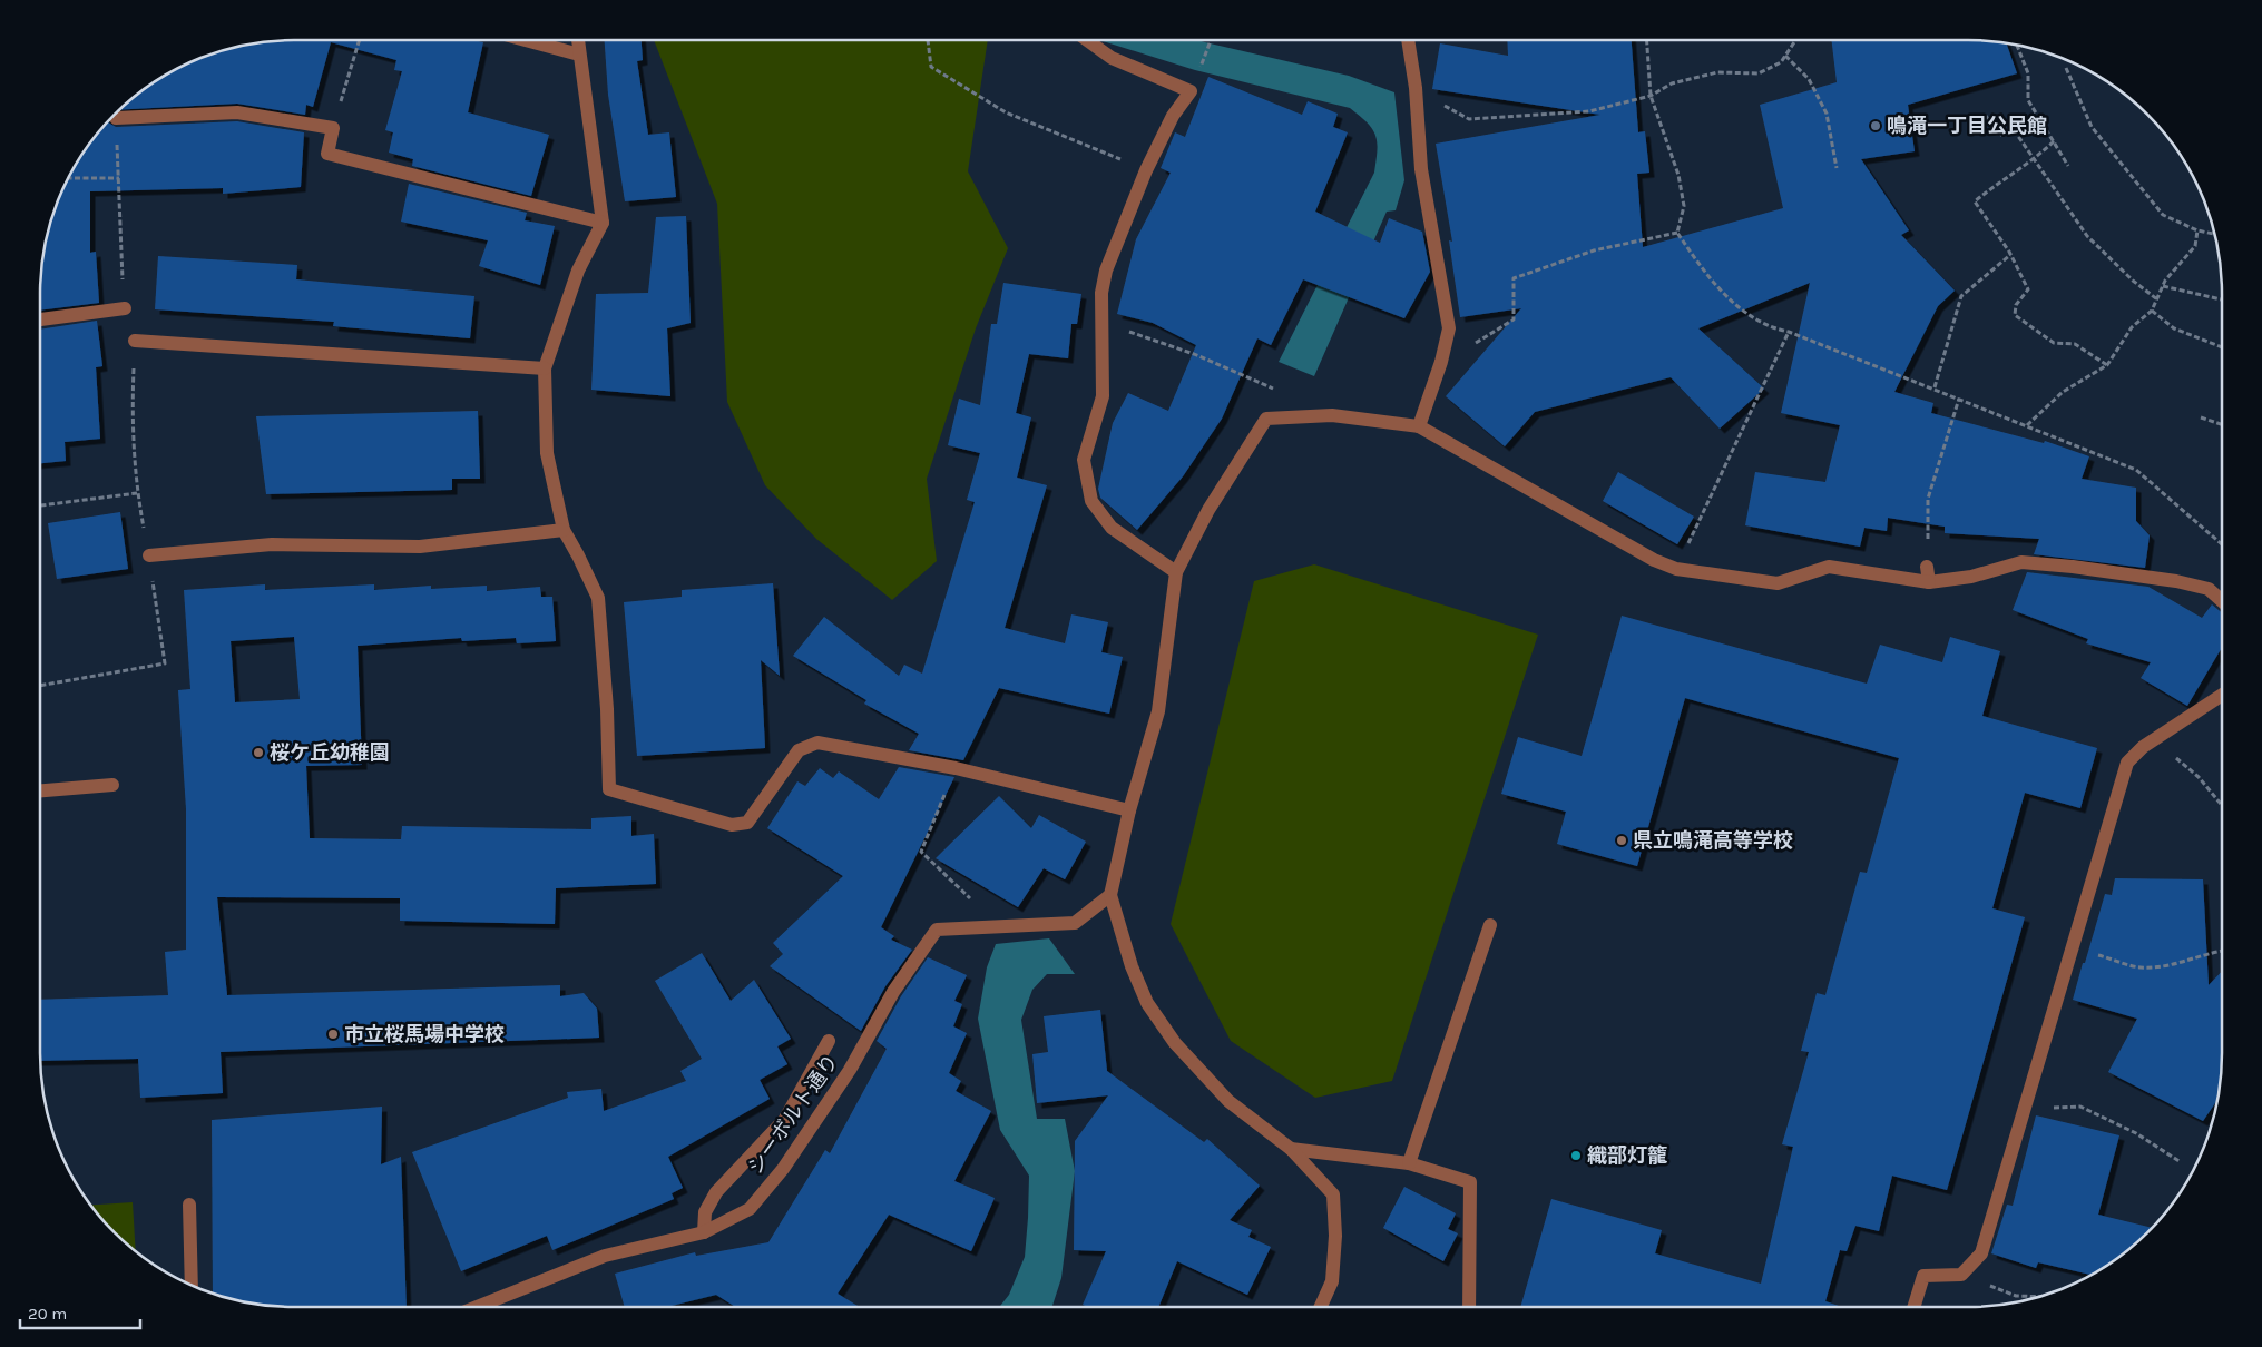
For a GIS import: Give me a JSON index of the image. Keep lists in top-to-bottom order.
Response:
{
  "streets": {
    "street": ["シーボルト通り"]
  },
  "places": [
    "鳴滝一丁目公民館",
    "桜ケ丘幼稚園",
    "県立鳴滝高等学校",
    "市立桜馬場中学校",
    "織部灯籠"
  ],
  "scale_bar": "20 m"
}
